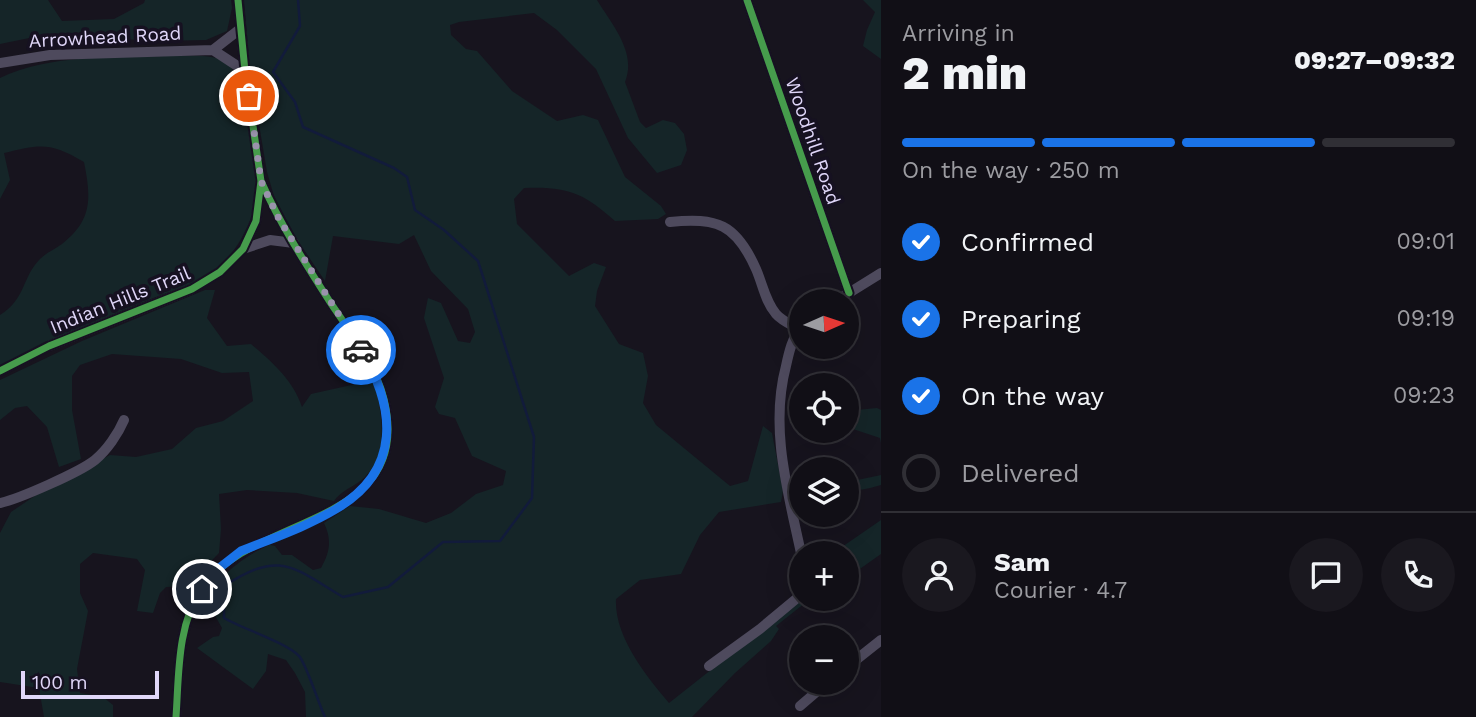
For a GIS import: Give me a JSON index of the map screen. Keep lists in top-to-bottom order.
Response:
{
  "streets": {
    "street": ["Arrowhead Road", "Woodhill Road", "Indian Hills Trail"]
  },
  "scale_bar": "100 m",
  "north": "right",
  "page": {
    "heading": ["2 min", "Arriving in", "09:27–09:32"],
    "panel": ["Sam", "Courier · 4.7"],
    "bar": "On the way · 250 m",
    "list": [
      ["Confirmed", "09:01"],
      ["Preparing", "09:19"],
      ["On the way", "09:23"],
      "Delivered"
    ],
    "map_buttons": ["+", "−"],
    "scale": "100 m"
  }
}
